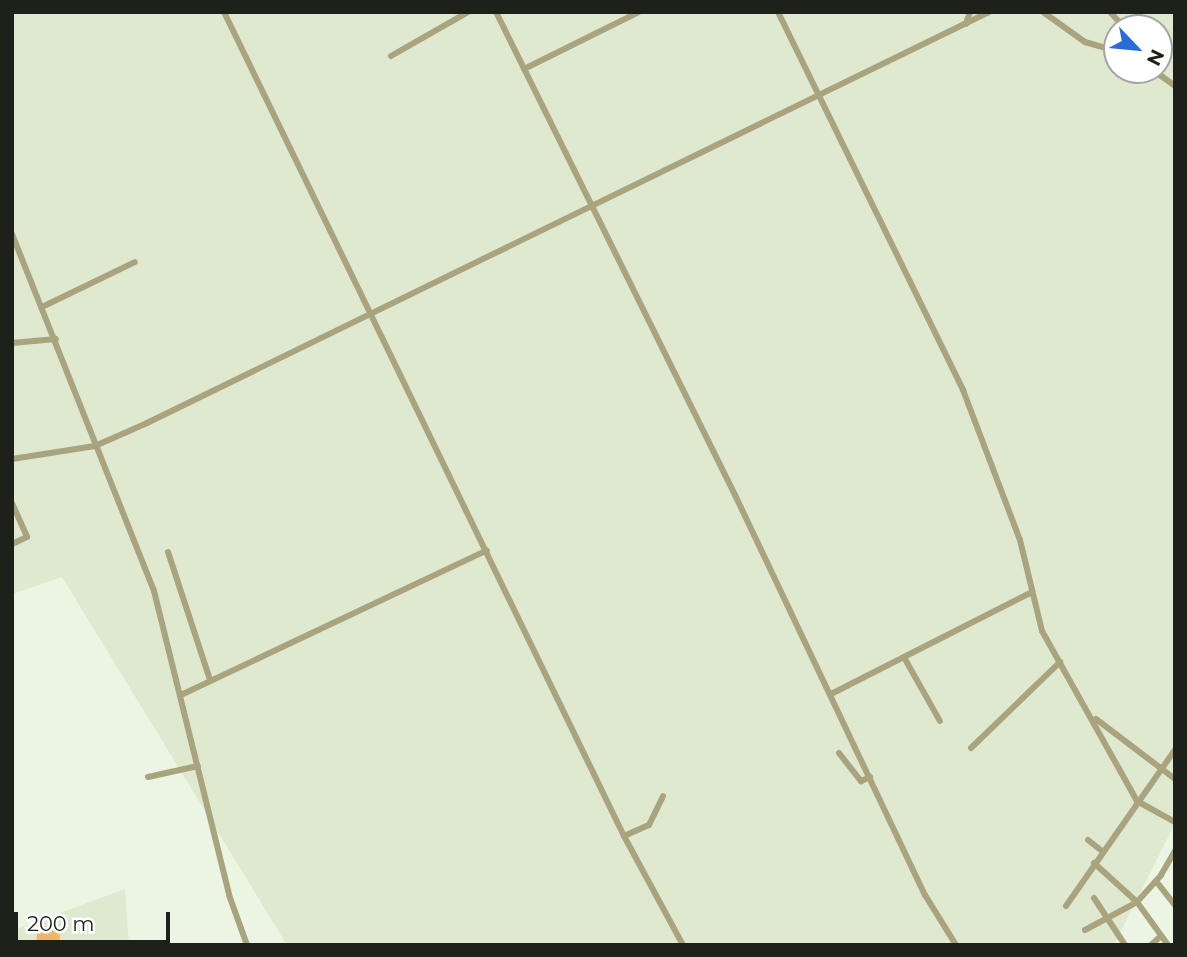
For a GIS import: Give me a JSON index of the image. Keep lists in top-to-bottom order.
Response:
{
  "scale_bar": "200 m",
  "north": "bottom right"
}
